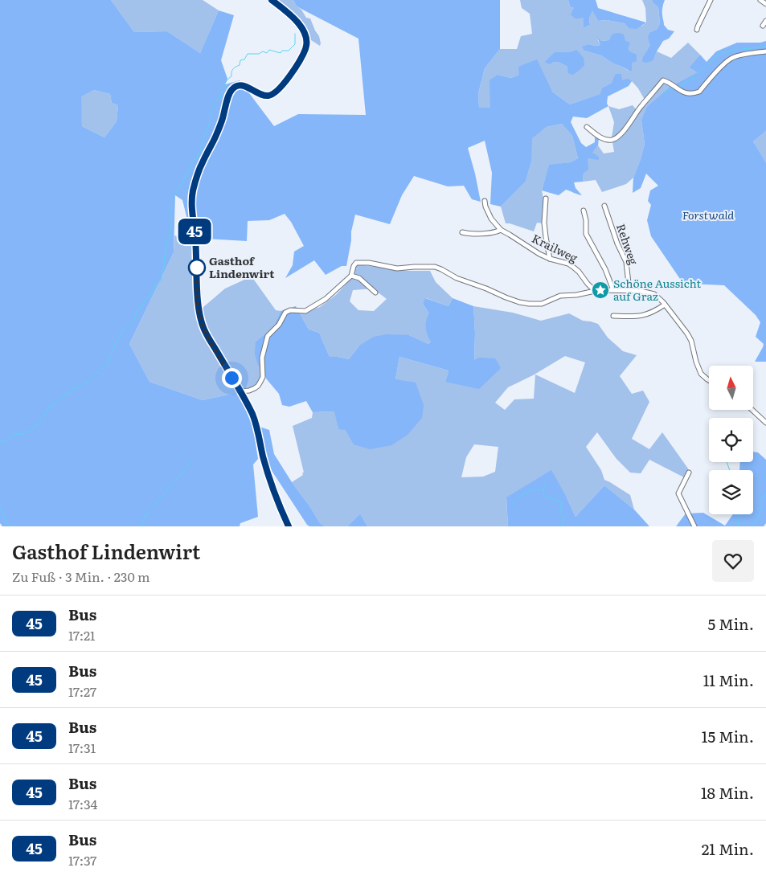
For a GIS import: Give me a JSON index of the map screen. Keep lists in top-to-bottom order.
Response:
{
  "streets": {
    "street": ["Rehweg", "Krailweg"]
  },
  "parks": ["Forstwald"],
  "places": {
    "other": ["Gasthof Lindenwirt"],
    "place": ["Schöne Aussicht auf Graz"]
  },
  "lines": ["bus line 45"],
  "north": "top",
  "page": {
    "on_map": "45",
    "heading": ["Gasthof Lindenwirt", "Zu Fuß · 3 Min. · 230 m"],
    "list": [
      {
        "mark": "45",
        "name": "Bus",
        "note": "17:21",
        "value": "5 Min."
      },
      {
        "mark": "45",
        "name": "Bus",
        "note": "17:27",
        "value": "11 Min."
      },
      {
        "mark": "45",
        "name": "Bus",
        "note": "17:31",
        "value": "15 Min."
      },
      {
        "mark": "45",
        "name": "Bus",
        "note": "17:34",
        "value": "18 Min."
      },
      {
        "mark": "45",
        "name": "Bus",
        "note": "17:37",
        "value": "21 Min."
      }
    ]
  }
}
